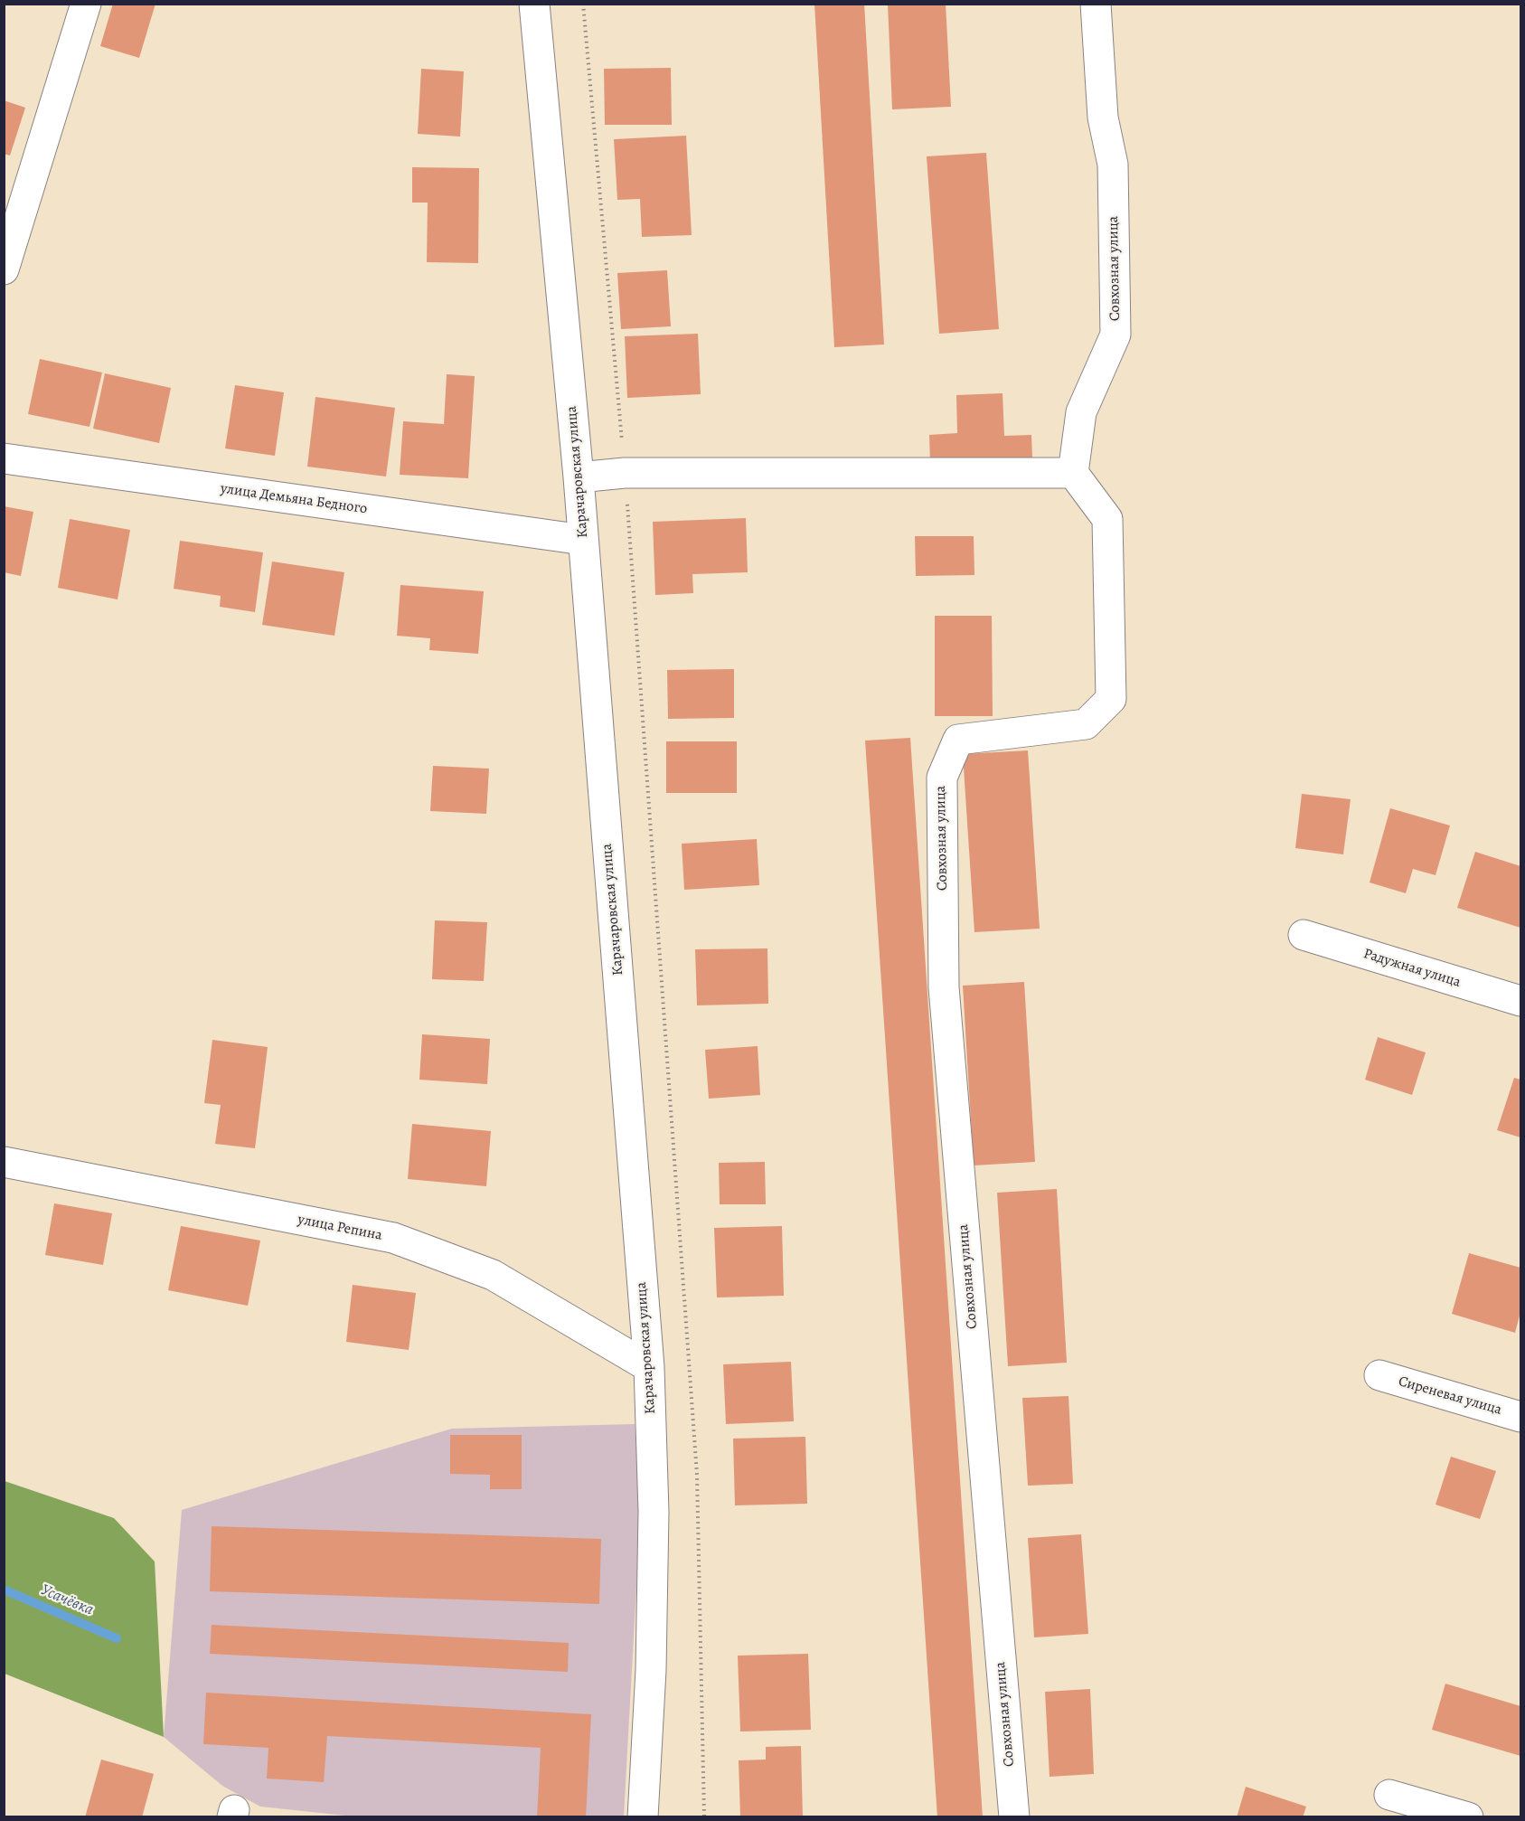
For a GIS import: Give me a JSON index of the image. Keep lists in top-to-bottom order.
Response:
{
  "streets": {
    "street": [
      "Совхозная улица",
      "Карачаровская улица",
      "улица Демьяна Бедного",
      "Радужная улица",
      "улица Репина",
      "Сиреневая улица"
    ]
  },
  "crossings": [
    ["Карачаровская улица", "улица Демьяна Бедного"],
    ["Карачаровская улица", "улица Репина"]
  ],
  "water": ["Усачёвка"]
}
